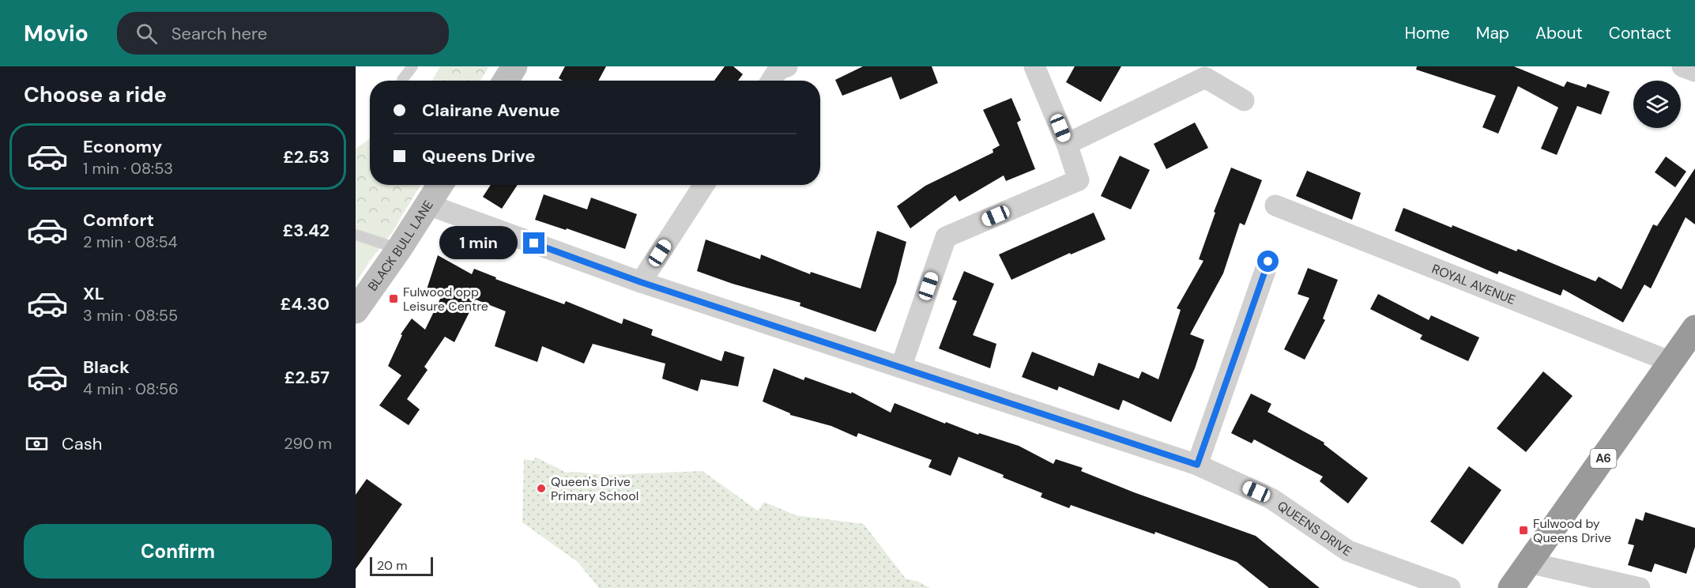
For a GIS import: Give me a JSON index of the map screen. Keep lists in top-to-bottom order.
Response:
{
  "streets": {
    "highway": ["A6"],
    "street": ["BLACK BULL LANE", "ROYAL AVENUE", "QUEENS DRIVE"]
  },
  "crossings": [
    ["BLACK BULL LANE", "QUEENS DRIVE"],
    ["ROYAL AVENUE", "A6"]
  ],
  "places": {
    "transit": ["Fulwood opp Leisure Centre", "Fulwood by Queens Drive"],
    "other": ["Queen's Drive Primary School"]
  },
  "scale_bar": "20 m",
  "page": {
    "header": "Movio",
    "search": "Search here",
    "nav": [
      "Home",
      "Map",
      "About",
      "Contact"
    ],
    "heading": "Choose a ride",
    "banner": ["Clairane Avenue", "Queens Drive"],
    "list": [
      {
        "name": "Economy",
        "note": "1 min · 08:53",
        "value": "£2.53"
      },
      {
        "name": "Comfort",
        "note": "2 min · 08:54",
        "value": "£3.42"
      },
      {
        "name": "XL",
        "note": "3 min · 08:55",
        "value": "£4.30"
      },
      {
        "name": "Black",
        "note": "4 min · 08:56",
        "value": "£2.57"
      }
    ],
    "bubble": "1 min",
    "pay": ["Cash", "290 m"],
    "buttons": "Confirm",
    "scale": "20 m"
  }
}
